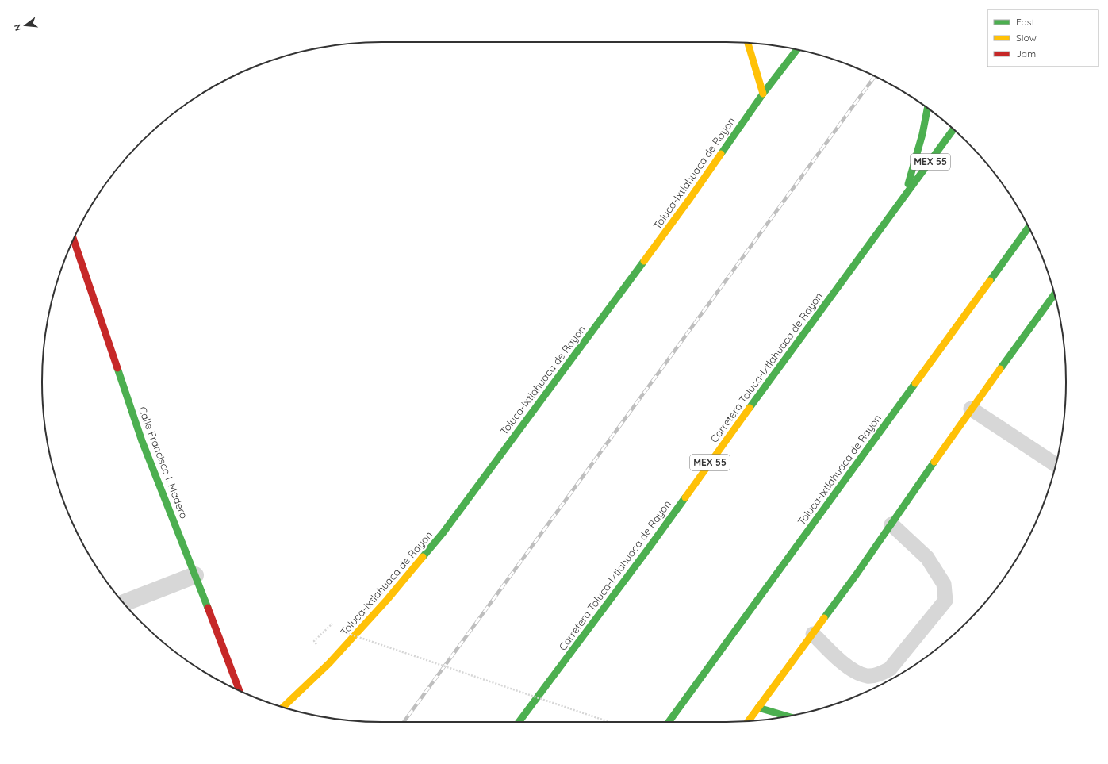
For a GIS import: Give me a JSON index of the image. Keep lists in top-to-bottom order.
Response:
{
  "streets": {
    "main road": [
      "MEX 55",
      "Toluca-Ixtlahuaca de Rayon",
      "Carretera Toluca-Ixtlahuaca de Rayon",
      "Calle Francisco I. Madero"
    ]
  },
  "legend": ["Fast", "Slow", "Jam"],
  "north": "left"
}
